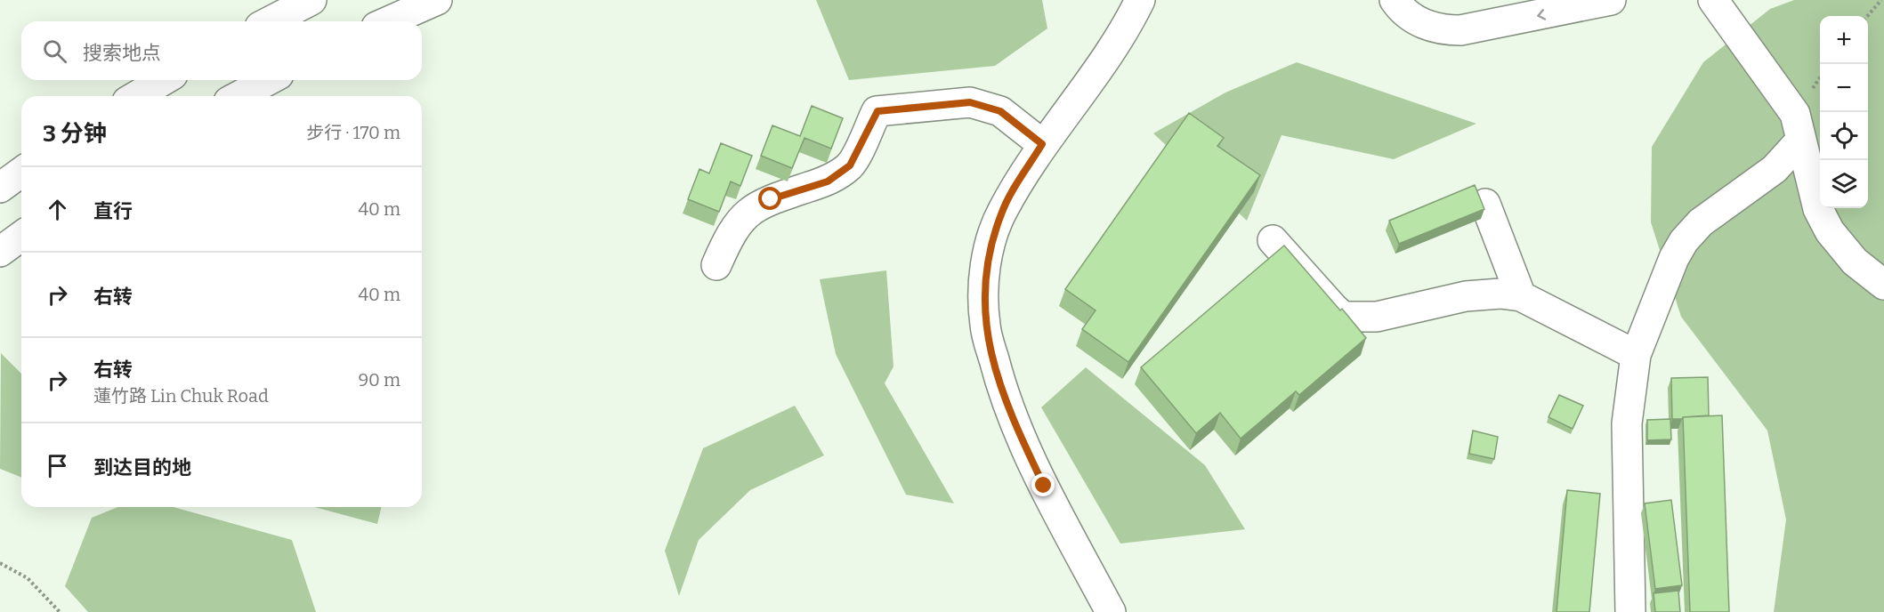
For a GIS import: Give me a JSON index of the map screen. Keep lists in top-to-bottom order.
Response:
{
  "page": {
    "map_buttons": ["+", "−"],
    "search": "搜索地点",
    "heading": ["3 分钟", "步行 · 170 m"],
    "list": [
      ["直行", "40 m"],
      ["右转", "40 m"],
      ["右转", "蓮竹路 Lin Chuk Road", "90 m"],
      "到达目的地"
    ]
  }
}
